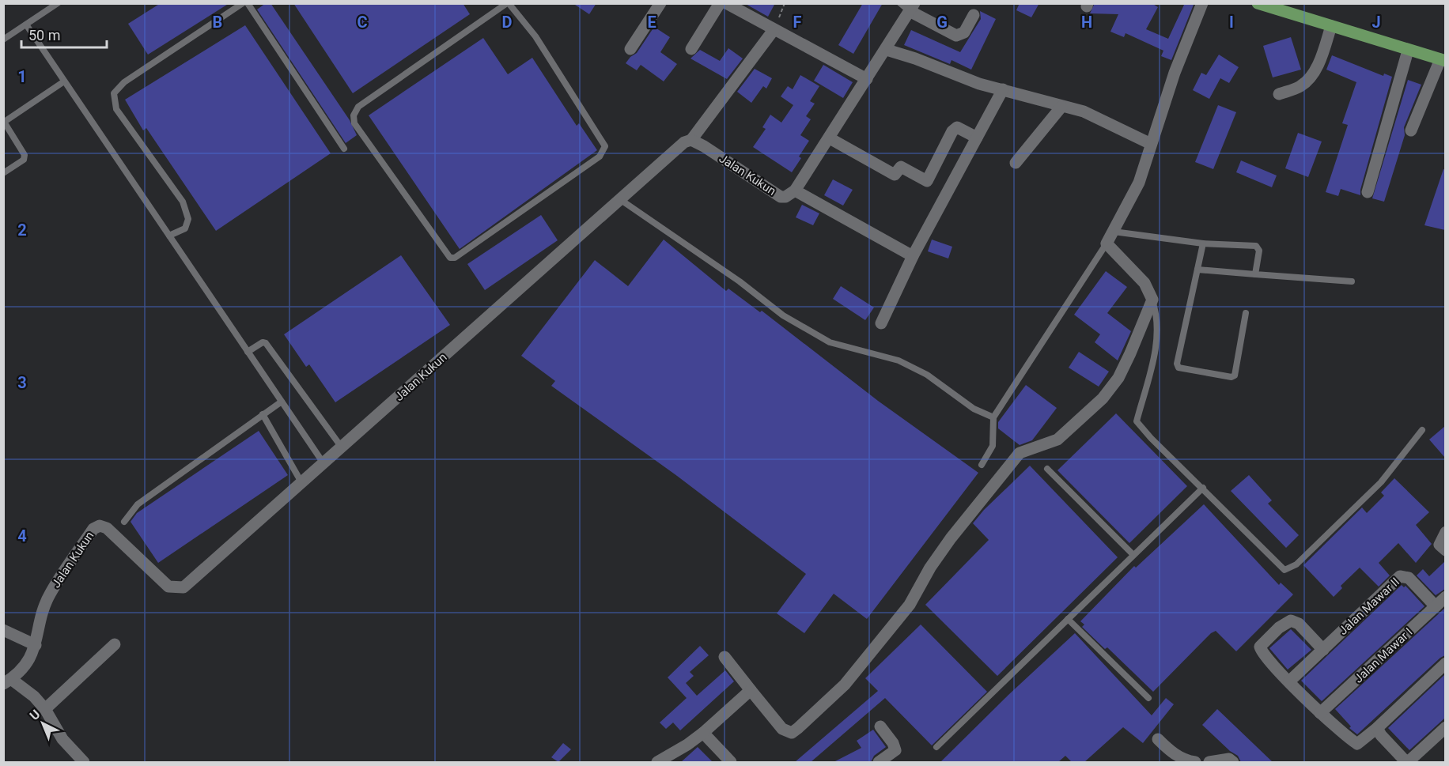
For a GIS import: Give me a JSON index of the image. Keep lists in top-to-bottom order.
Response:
{
  "streets": {
    "street": ["Jalan Kukun", "Jalan Mawar II", "Jalan Mawar I"]
  },
  "crossings": [
    ["Jalan Mawar II", "Jalan Mawar I"]
  ],
  "scale_bar": "50 m",
  "north": "top left",
  "grid": {
    "columns": [
      "B",
      "C",
      "D",
      "E",
      "F",
      "G",
      "H",
      "I",
      "J"
    ],
    "rows": [
      "1",
      "2",
      "3",
      "4"
    ]
  }
}
